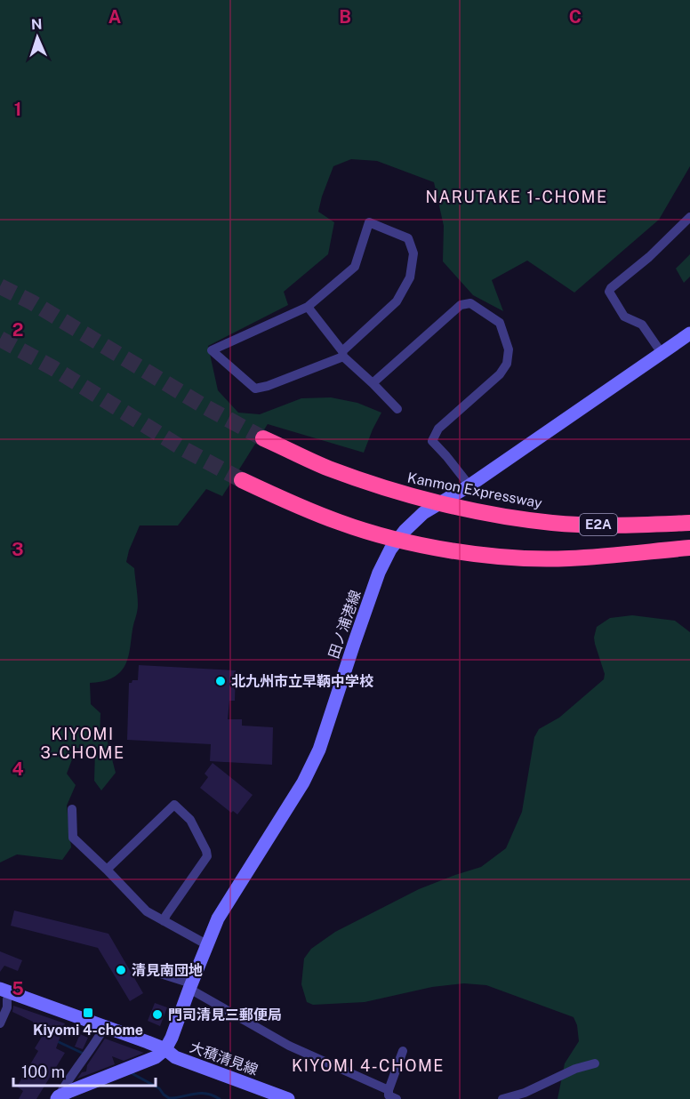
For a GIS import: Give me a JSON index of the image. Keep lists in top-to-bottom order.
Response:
{
  "streets": {
    "highway": ["Kanmon Expressway", "E2A"],
    "main road": ["田ノ浦港線", "大積清見線"]
  },
  "crossings": [
    ["田ノ浦港線", "大積清見線"]
  ],
  "districts": ["NARUTAKE 1-CHOME", "KIYOMI 3-CHOME", "KIYOMI 4-CHOME"],
  "places": {
    "other": ["北九州市立早鞆中学校", "清見南団地", "門司清見三郵便局"],
    "transit": ["Kiyomi 4-chome"]
  },
  "scale_bar": "100 m",
  "north": "top",
  "grid": {
    "columns": ["A", "B", "C"],
    "rows": [
      "1",
      "2",
      "3",
      "4",
      "5"
    ]
  }
}
